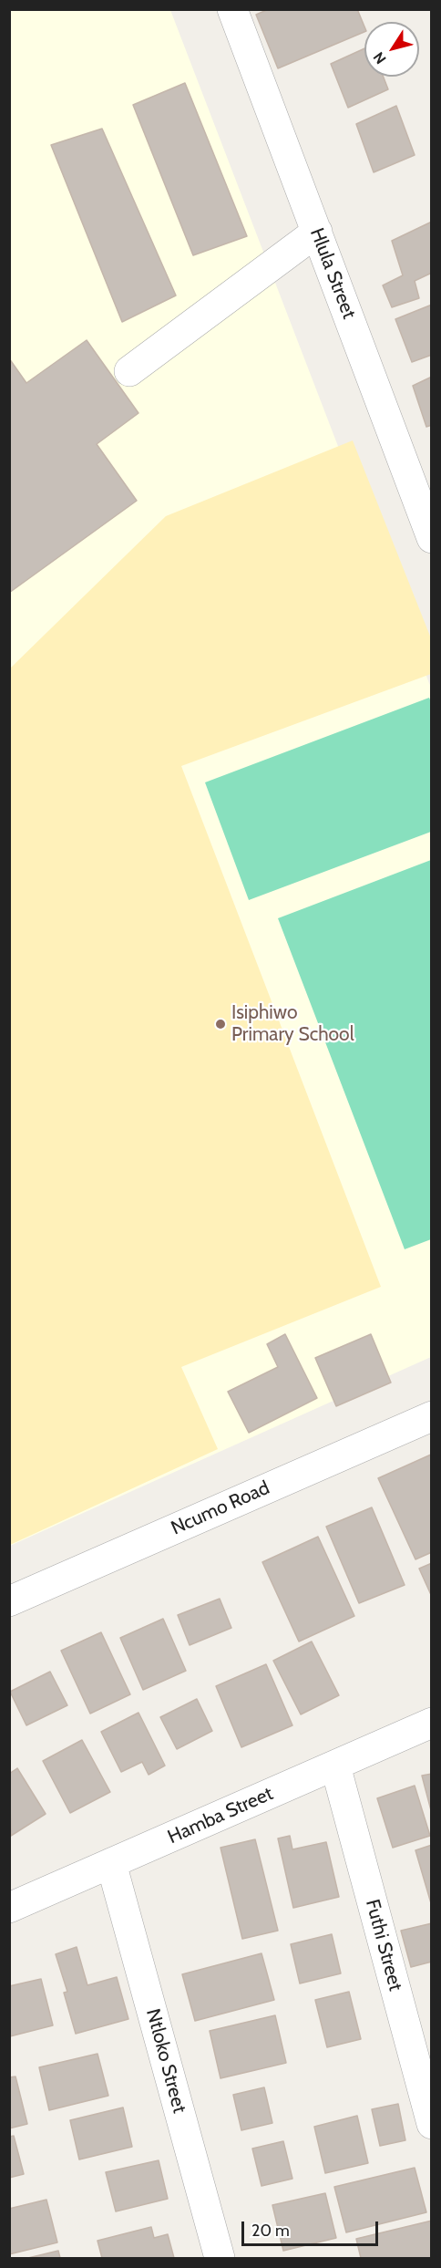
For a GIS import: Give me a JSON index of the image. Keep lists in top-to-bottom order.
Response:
{
  "streets": {
    "street": [
      "Hlula Street",
      "Ncumo Road",
      "Hamba Street",
      "Futhi Street",
      "Ntloko Street"
    ]
  },
  "crossings": [
    ["Hamba Street", "Futhi Street"],
    ["Hamba Street", "Ntloko Street"]
  ],
  "places": ["Isiphiwo Primary School"],
  "scale_bar": "20 m",
  "north": "bottom left"
}
